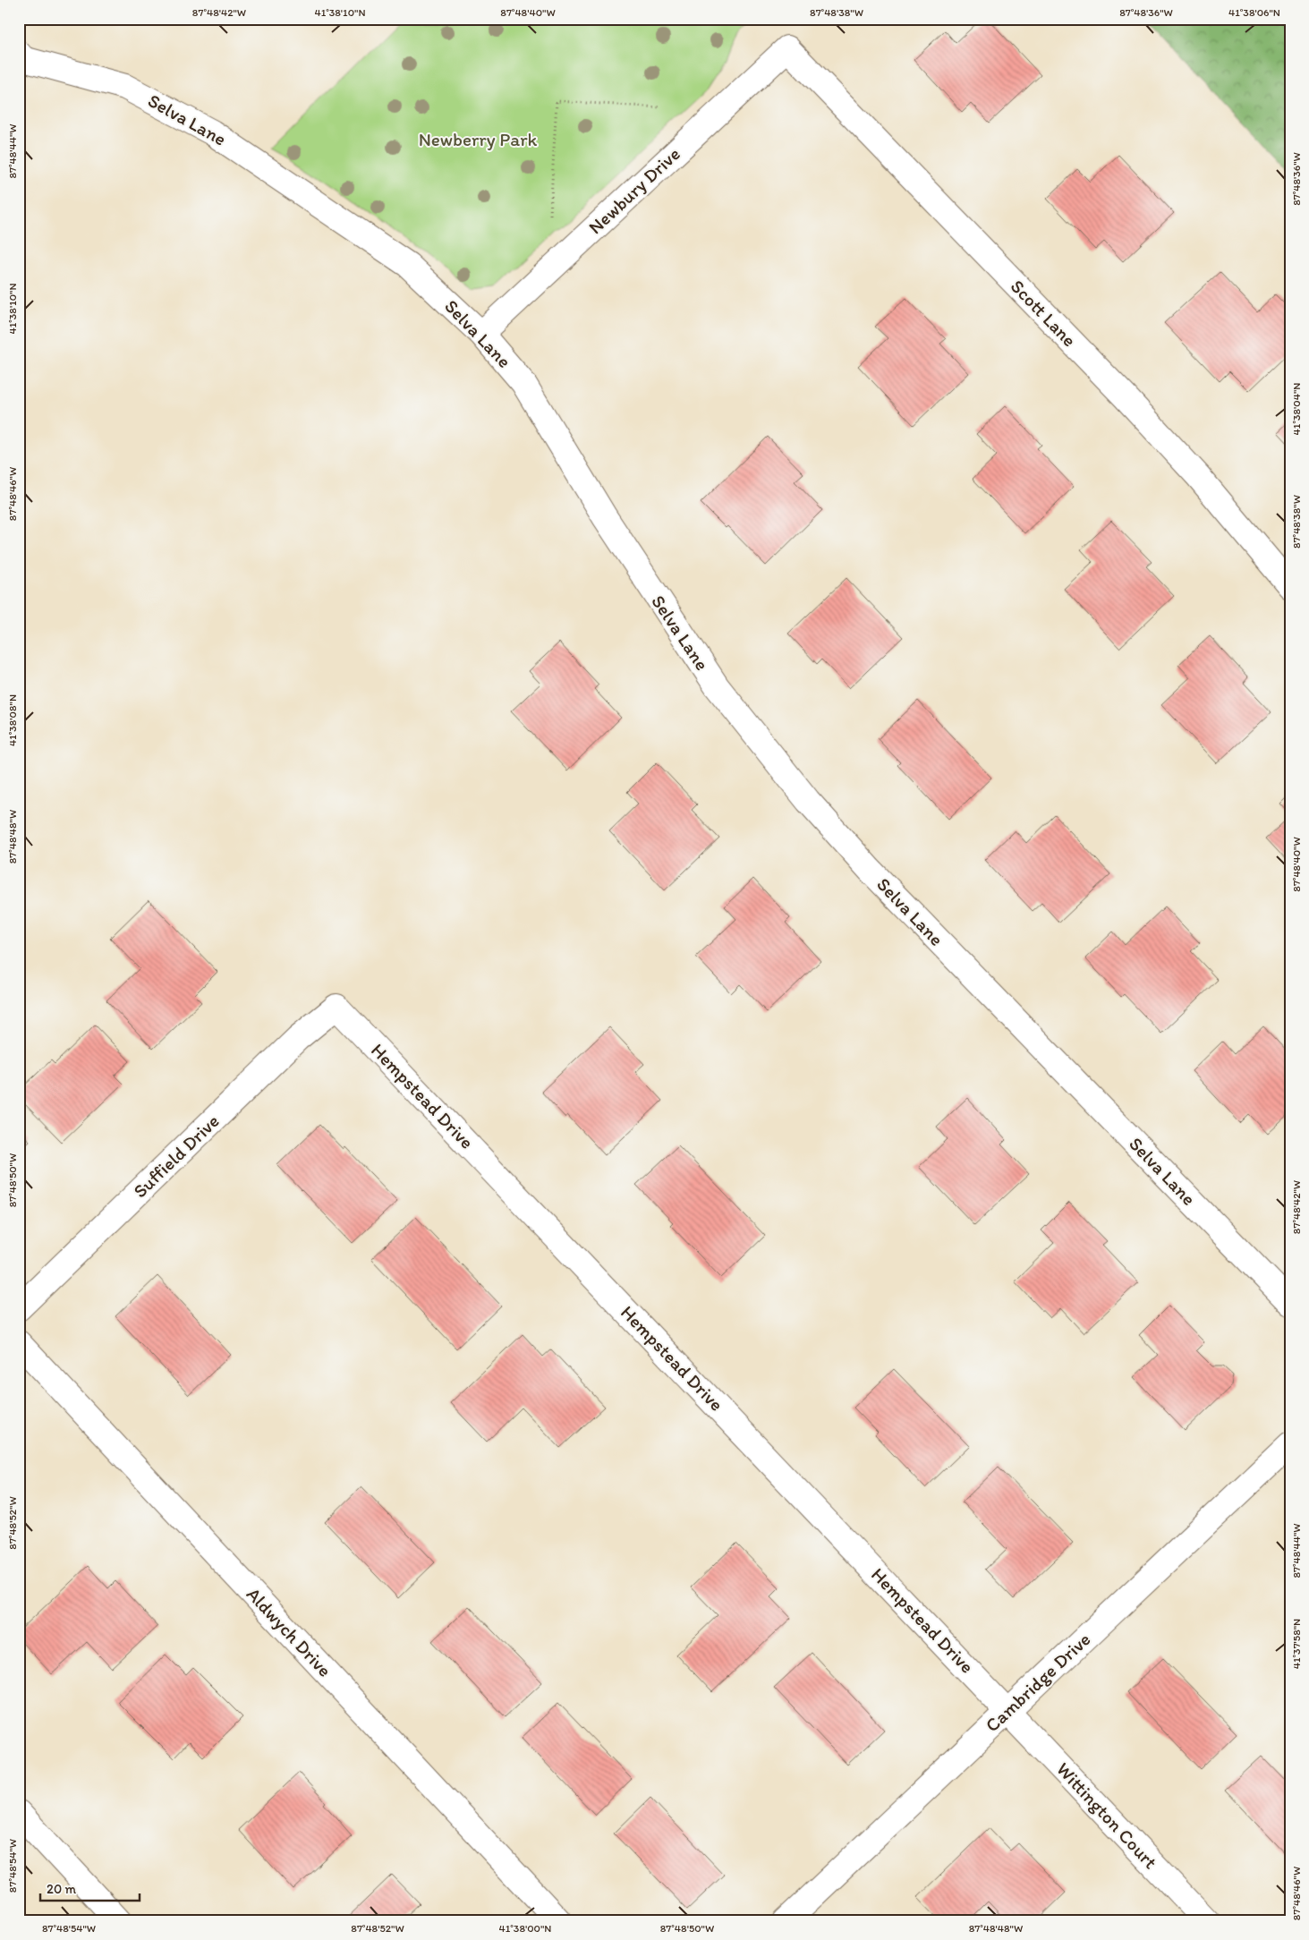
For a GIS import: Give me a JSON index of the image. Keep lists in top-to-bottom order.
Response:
{
  "streets": {
    "street": [
      "Selva Lane",
      "Newbury Drive",
      "Scott Lane",
      "Hempstead Drive",
      "Suffield Drive",
      "Aldwych Drive",
      "Cambridge Drive",
      "Wittington Court"
    ]
  },
  "crossings": [
    ["Selva Lane", "Newbury Drive"],
    ["Newbury Drive", "Scott Lane"],
    ["Hempstead Drive", "Suffield Drive"],
    ["Hempstead Drive", "Cambridge Drive"],
    ["Hempstead Drive", "Wittington Court"],
    ["Cambridge Drive", "Wittington Court"]
  ],
  "parks": ["Newberry Park"],
  "scale_bar": "20 m",
  "coordinates": [
    "87°48'42\"W",
    "41°38'10\"N",
    "87°48'40\"W",
    "87°48'38\"W",
    "87°48'36\"W",
    "41°38'06\"N",
    "87°48'44\"W",
    "41°38'04\"N",
    "87°48'46\"W",
    "41°38'08\"N",
    "87°48'48\"W",
    "87°48'50\"W",
    "87°48'52\"W",
    "41°37'58\"N",
    "87°48'54\"W",
    "41°38'00\"N"
  ]
}
